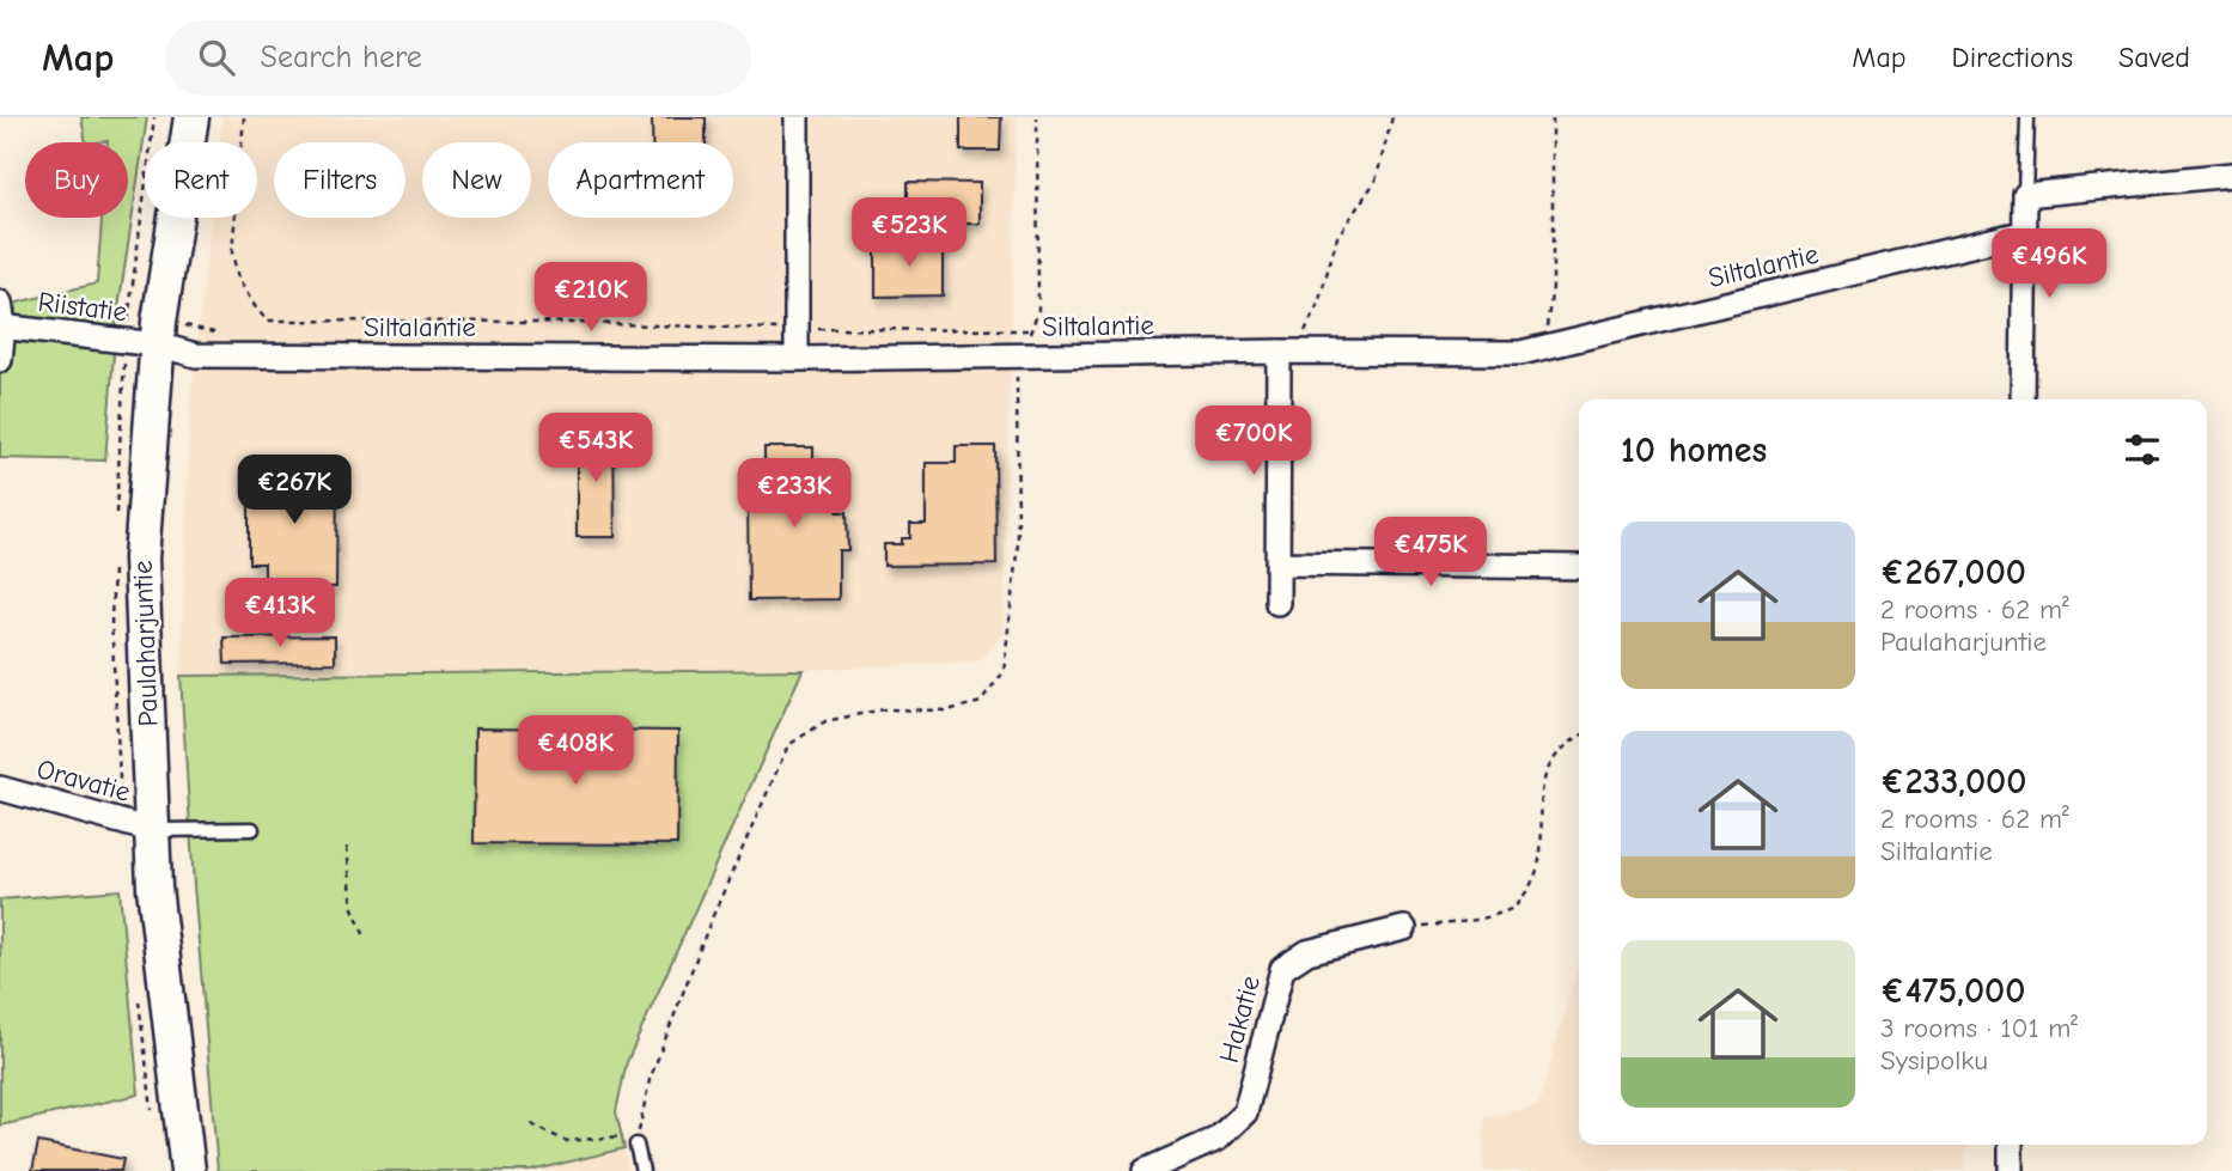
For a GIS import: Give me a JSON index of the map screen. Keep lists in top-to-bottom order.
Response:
{
  "streets": {
    "main road": ["Paulaharjuntie"],
    "street": [
      "Siltalantie",
      "Riistatie",
      "Oravatie",
      "Hakatie"
    ]
  },
  "crossings": [
    ["Siltalantie", "Riistatie"],
    ["Siltalantie", "Paulaharjuntie"],
    ["Riistatie", "Paulaharjuntie"],
    ["Paulaharjuntie", "Oravatie"]
  ],
  "page": {
    "header": "Map",
    "search": "Search here",
    "nav": ["Map", "Directions", "Saved"],
    "chip": [
      "Buy",
      "Rent",
      "Filters",
      "New",
      "Apartment"
    ],
    "price": [
      "€523K",
      "€496K",
      "€210K",
      "€700K",
      "€543K",
      "€267K",
      "€233K",
      "€475K",
      "€413K",
      "€408K"
    ],
    "heading": "10 homes",
    "list": [
      {
        "name": "€267,000",
        "note": "2 rooms · 62 m² · Paulaharjuntie"
      },
      {
        "name": "€233,000",
        "note": "2 rooms · 62 m² · Siltalantie"
      },
      {
        "name": "€475,000",
        "note": "3 rooms · 101 m² · Sysipolku"
      }
    ]
  }
}
